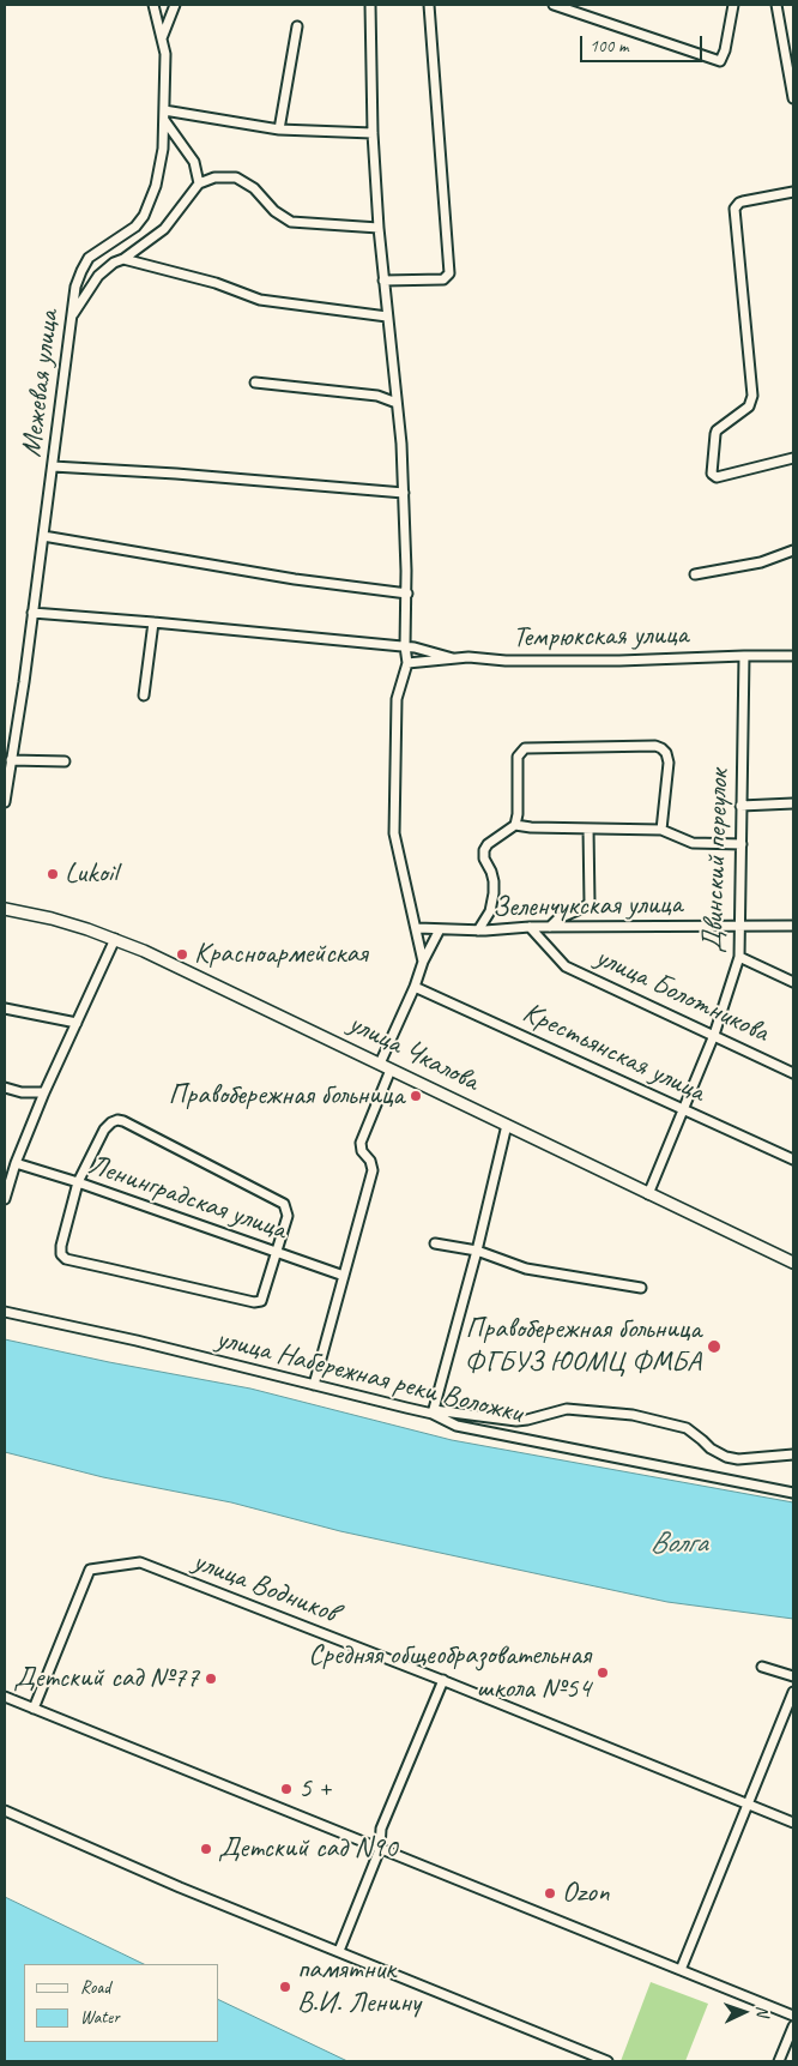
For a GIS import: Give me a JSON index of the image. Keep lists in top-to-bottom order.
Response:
{
  "streets": {
    "main road": ["улица Чкалова"],
    "street": [
      "Межевая улица",
      "Темрюкская улица",
      "Двинский переулок",
      "Зеленчукская улица",
      "улица Болотникова",
      "Крестьянская улица",
      "Ленинградская улица",
      "улица Набережная реки Воложки",
      "улица Водников"
    ]
  },
  "crossings": [
    ["Темрюкская улица", "Двинский переулок"],
    ["Двинский переулок", "Зеленчукская улица"],
    ["Двинский переулок", "улица Болотникова"],
    ["Двинский переулок", "улица Чкалова"],
    ["Двинский переулок", "Крестьянская улица"],
    ["Зеленчукская улица", "улица Болотникова"]
  ],
  "water": ["Волга"],
  "places": [
    "Lukoil",
    "Красноармейская",
    "Правобережная больница",
    "Правобережная больница ФГБУЗ ЮОМЦ ФМБА",
    "Средняя общеобразовательная школа №54",
    "Детский сад №77",
    "5 +",
    "Детский сад N90",
    "Ozon",
    "памятник В.И. Ленину"
  ],
  "legend": ["Road", "Water"],
  "scale_bar": "100 m",
  "north": "right"
}
